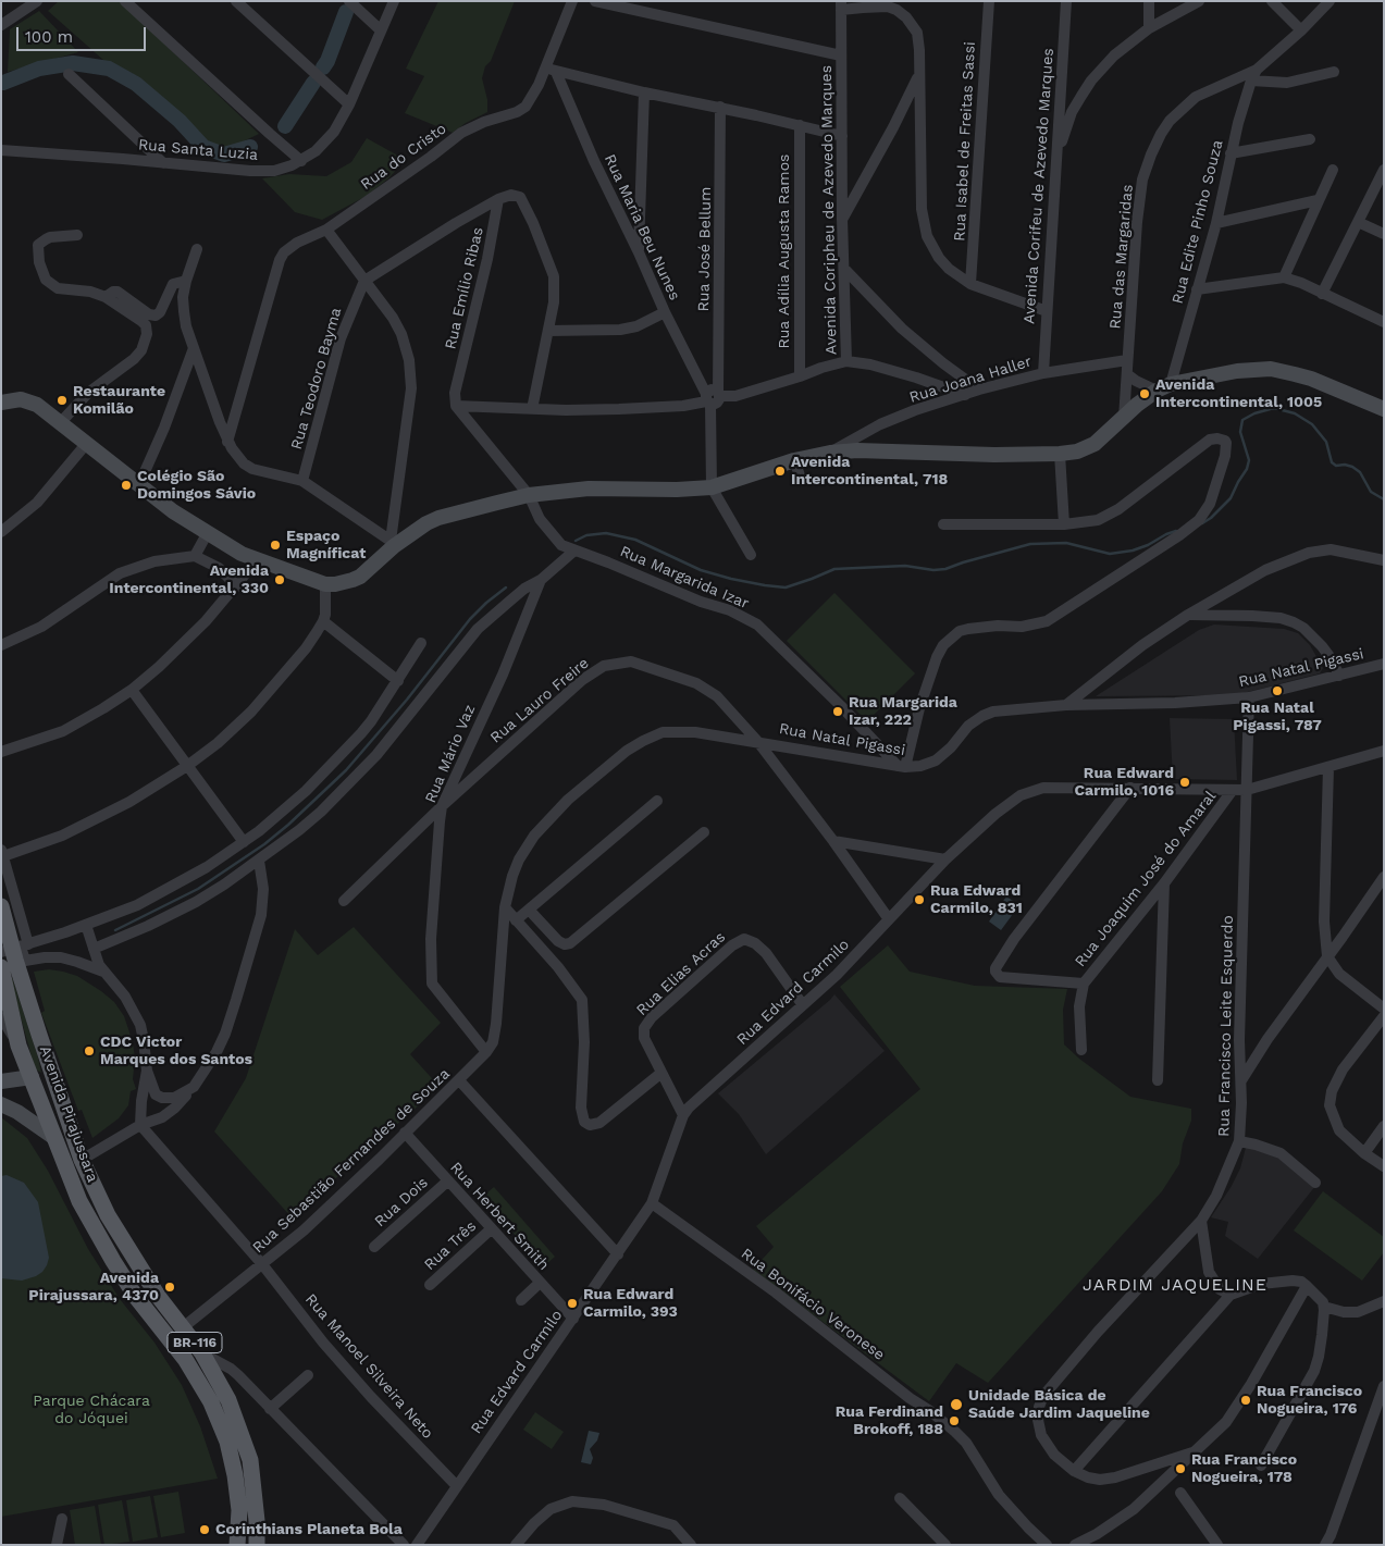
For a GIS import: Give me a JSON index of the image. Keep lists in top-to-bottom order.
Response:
{
  "streets": {
    "main road": ["Avenida Pirajussara", "BR-116"],
    "street": [
      "Rua Isabel de Freitas Sassi",
      "Rua Santa Luzia",
      "Rua do Cristo",
      "Avenida Corifeu de Azevedo Marques",
      "Avenida Coripheu de Azevedo Marques",
      "Rua Edite Pinho Souza",
      "Rua Maria Beu Nunes",
      "Rua José Bellum",
      "Rua Adília Augusta Ramos",
      "Rua das Margaridas",
      "Rua Emílio Ribas",
      "Rua Teodoro Bayma",
      "Rua Joana Haller",
      "Rua Margarida Izar",
      "Rua Natal Pigassi",
      "Rua Lauro Freire",
      "Rua Mário Vaz",
      "Rua Joaquim José do Amaral",
      "Rua Elias Acras",
      "Rua Edvard Carmilo",
      "Rua Francisco Leite Esquerdo",
      "Rua Sebastião Fernandes de Souza",
      "Rua Dois",
      "Rua Herbert Smith",
      "Rua Três",
      "Rua Bonifácio Veronese",
      "Rua Manoel Silveira Neto"
    ]
  },
  "crossings": [
    ["Rua do Cristo", "Rua Maria Beu Nunes"],
    ["Avenida Corifeu de Azevedo Marques", "Rua Joana Haller"],
    ["Avenida Coripheu de Azevedo Marques", "Rua Joana Haller"],
    ["Rua Edite Pinho Souza", "Rua das Margaridas"],
    ["Rua das Margaridas", "Rua Joana Haller"],
    ["Rua Emílio Ribas", "Rua Margarida Izar"],
    ["Rua Margarida Izar", "Rua Natal Pigassi"],
    ["Rua Natal Pigassi", "Rua Lauro Freire"],
    ["Rua Natal Pigassi", "Rua Mário Vaz"],
    ["Rua Natal Pigassi", "Rua Francisco Leite Esquerdo"],
    ["Rua Natal Pigassi", "Rua Sebastião Fernandes de Souza"],
    ["Rua Lauro Freire", "Rua Mário Vaz"],
    ["Rua Lauro Freire", "Rua Edvard Carmilo"],
    ["Rua Mário Vaz", "Rua Sebastião Fernandes de Souza"],
    ["Rua Joaquim José do Amaral", "Rua Edvard Carmilo"],
    ["Rua Elias Acras", "Rua Edvard Carmilo"],
    ["Rua Edvard Carmilo", "Rua Francisco Leite Esquerdo"],
    ["Rua Edvard Carmilo", "Rua Herbert Smith"],
    ["Rua Edvard Carmilo", "Rua Bonifácio Veronese"],
    ["Rua Edvard Carmilo", "Rua Manoel Silveira Neto"],
    ["Avenida Pirajussara", "Rua Sebastião Fernandes de Souza"],
    ["Avenida Pirajussara", "BR-116"],
    ["Rua Sebastião Fernandes de Souza", "Rua Herbert Smith"],
    ["Rua Sebastião Fernandes de Souza", "Rua Manoel Silveira Neto"],
    ["Rua Dois", "Rua Herbert Smith"],
    ["Rua Herbert Smith", "Rua Três"]
  ],
  "districts": ["JARDIM JAQUELINE"],
  "parks": ["Parque Chácara do Jóquei"],
  "places": [
    "Avenida Intercontinental, 1005",
    "Restaurante Komilão",
    "Avenida Intercontinental, 718",
    "Colégio São Domingos Sávio",
    "Espaço Magníficat",
    "Avenida Intercontinental, 330",
    "Rua Natal Pigassi, 787",
    "Rua Margarida Izar, 222",
    "Rua Edward Carmilo, 1016",
    "Rua Edward Carmilo, 831",
    "CDC Victor Marques dos Santos",
    "Avenida Pirajussara, 4370",
    "Rua Edward Carmilo, 393",
    "Rua Francisco Nogueira, 176",
    "Unidade Básica de Saúde Jardim Jaqueline",
    "Rua Ferdinand Brokoff, 188",
    "Rua Francisco Nogueira, 178",
    "Corinthians Planeta Bola"
  ],
  "scale_bar": "100 m"
}
